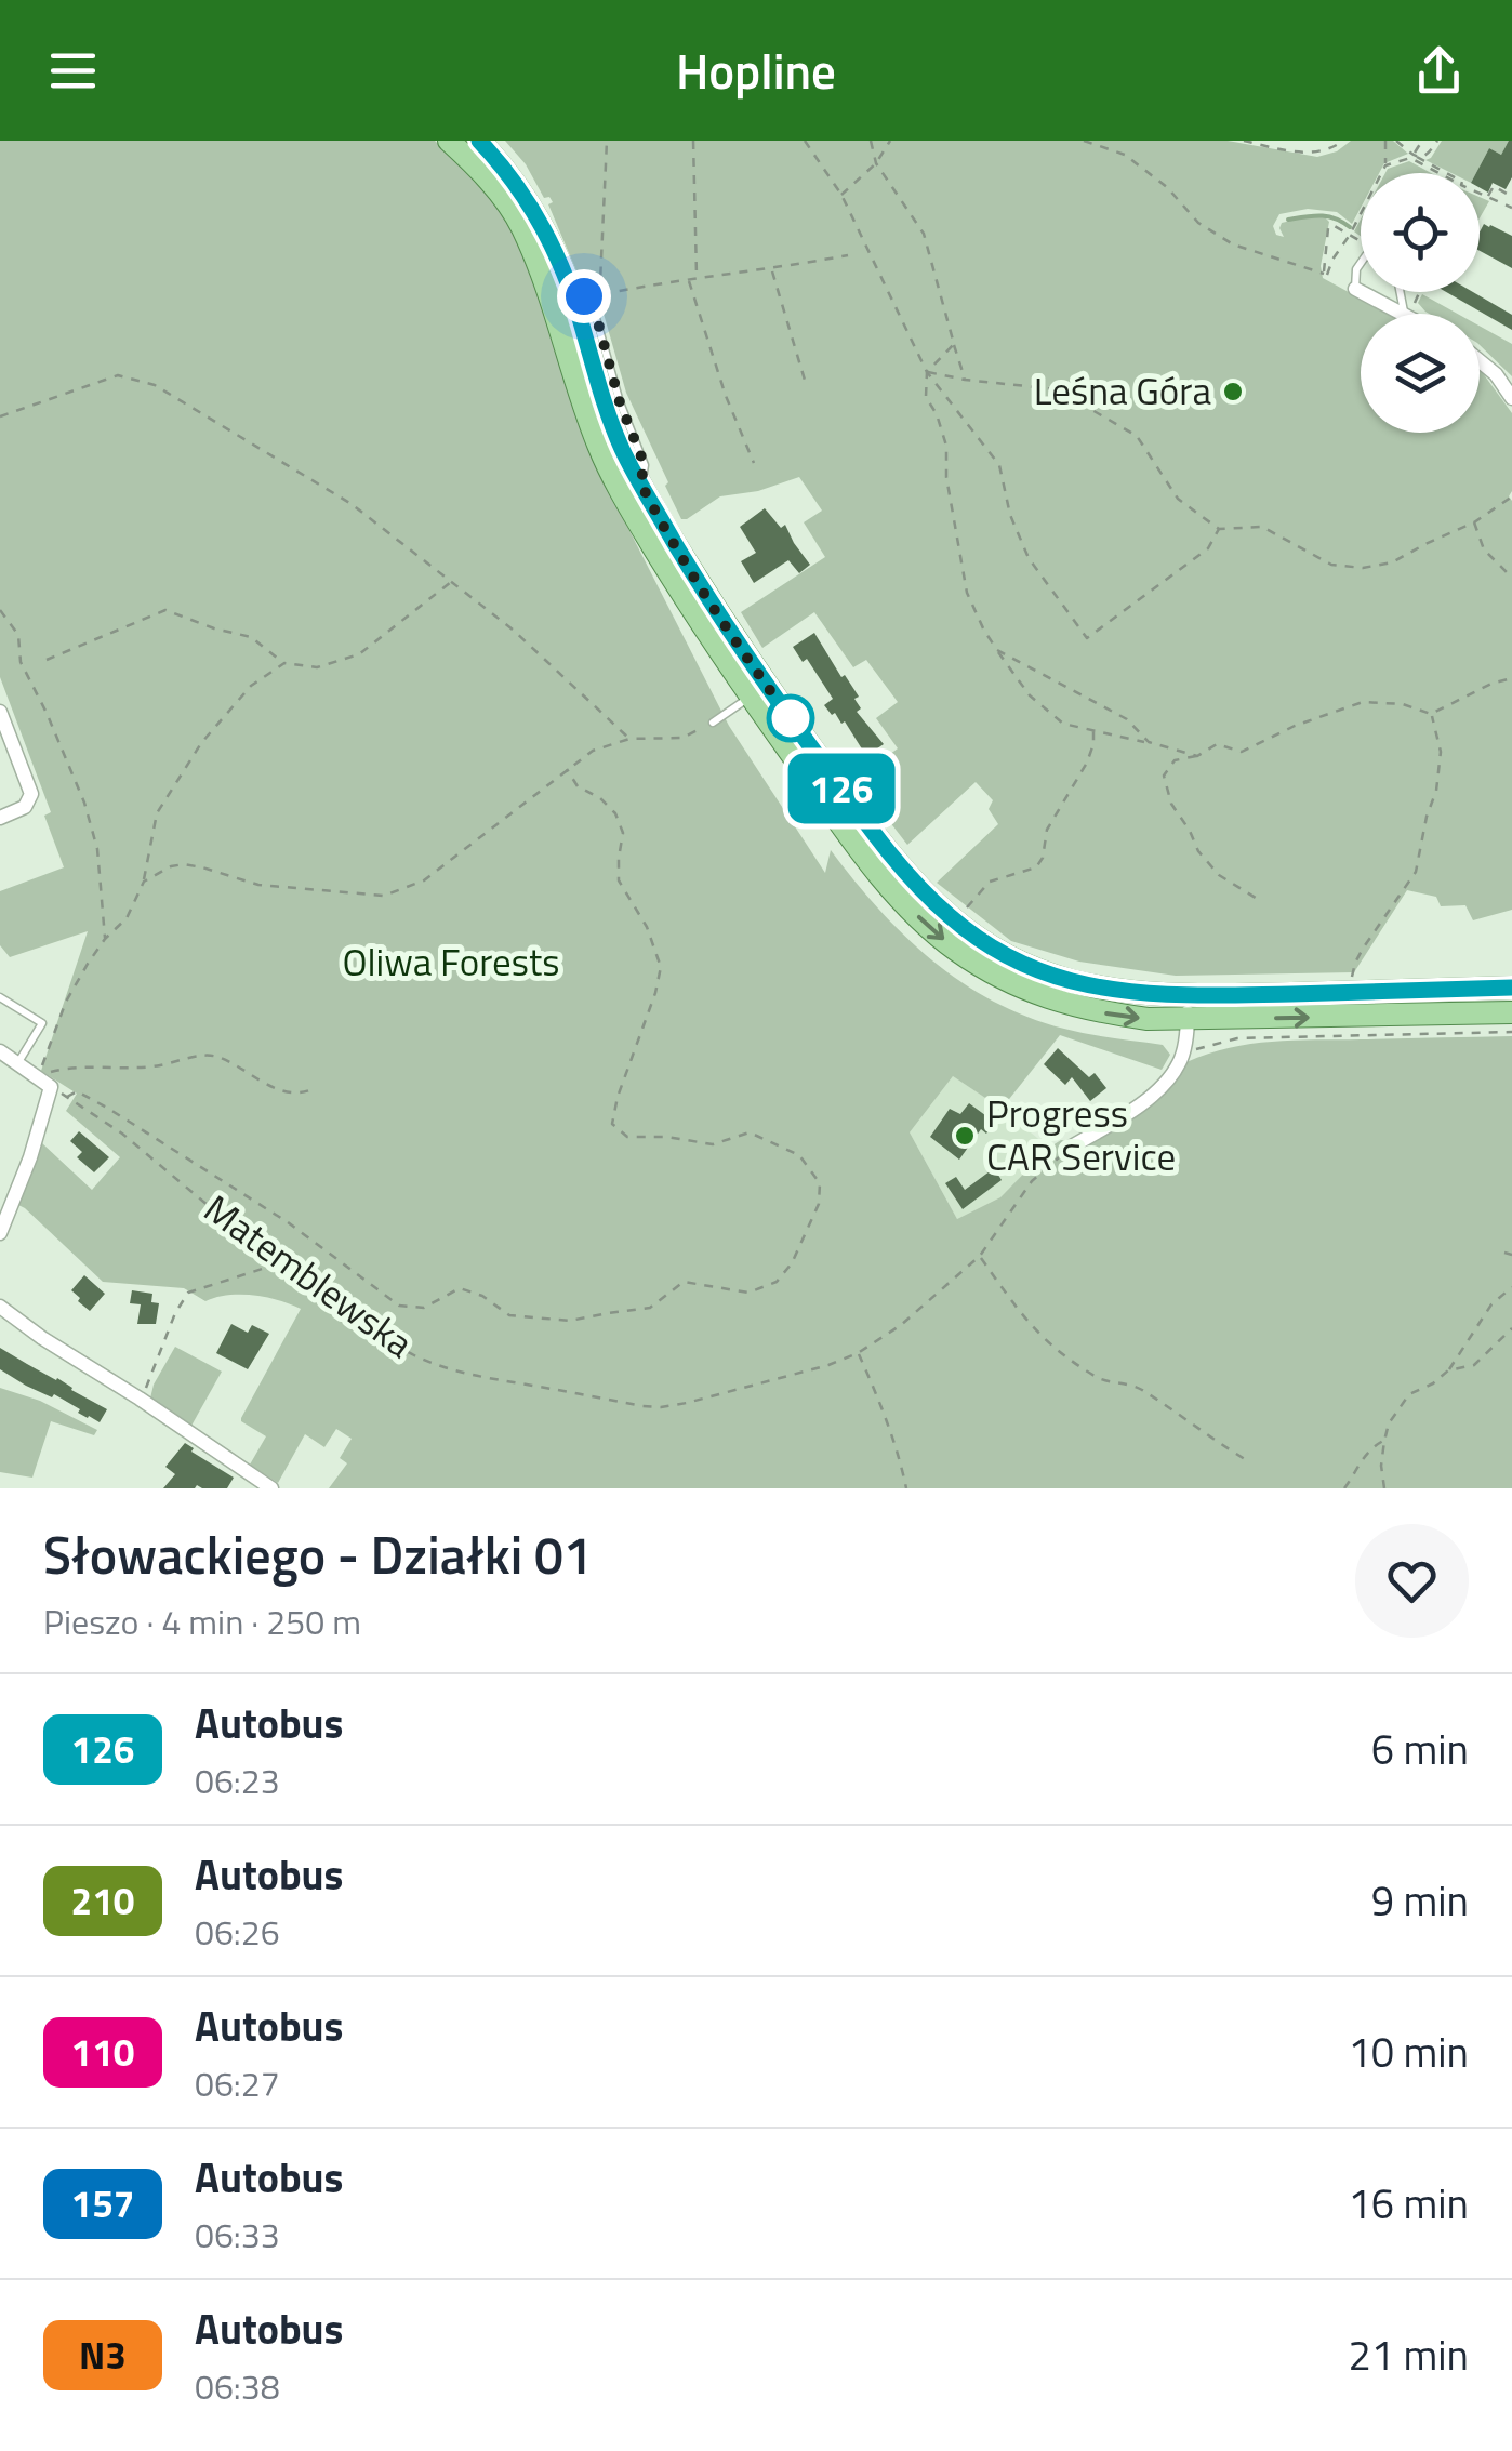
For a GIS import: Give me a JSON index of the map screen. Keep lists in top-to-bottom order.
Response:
{
  "streets": {
    "path": ["Matemblewska"]
  },
  "parks": ["Oliwa Forests"],
  "places": ["Leśna Góra", "Progress CAR Service"],
  "lines": ["bus line 126"],
  "page": {
    "header": "Hopline",
    "on_map": "126",
    "heading": ["Słowackiego - Działki 01", "Pieszo · 4 min · 250 m"],
    "list": [
      {
        "mark": "126",
        "name": "Autobus",
        "note": "06:23",
        "value": "6 min"
      },
      {
        "mark": "210",
        "name": "Autobus",
        "note": "06:26",
        "value": "9 min"
      },
      {
        "mark": "110",
        "name": "Autobus",
        "note": "06:27",
        "value": "10 min"
      },
      {
        "mark": "157",
        "name": "Autobus",
        "note": "06:33",
        "value": "16 min"
      },
      {
        "mark": "N3",
        "name": "Autobus",
        "note": "06:38",
        "value": "21 min"
      }
    ]
  }
}
